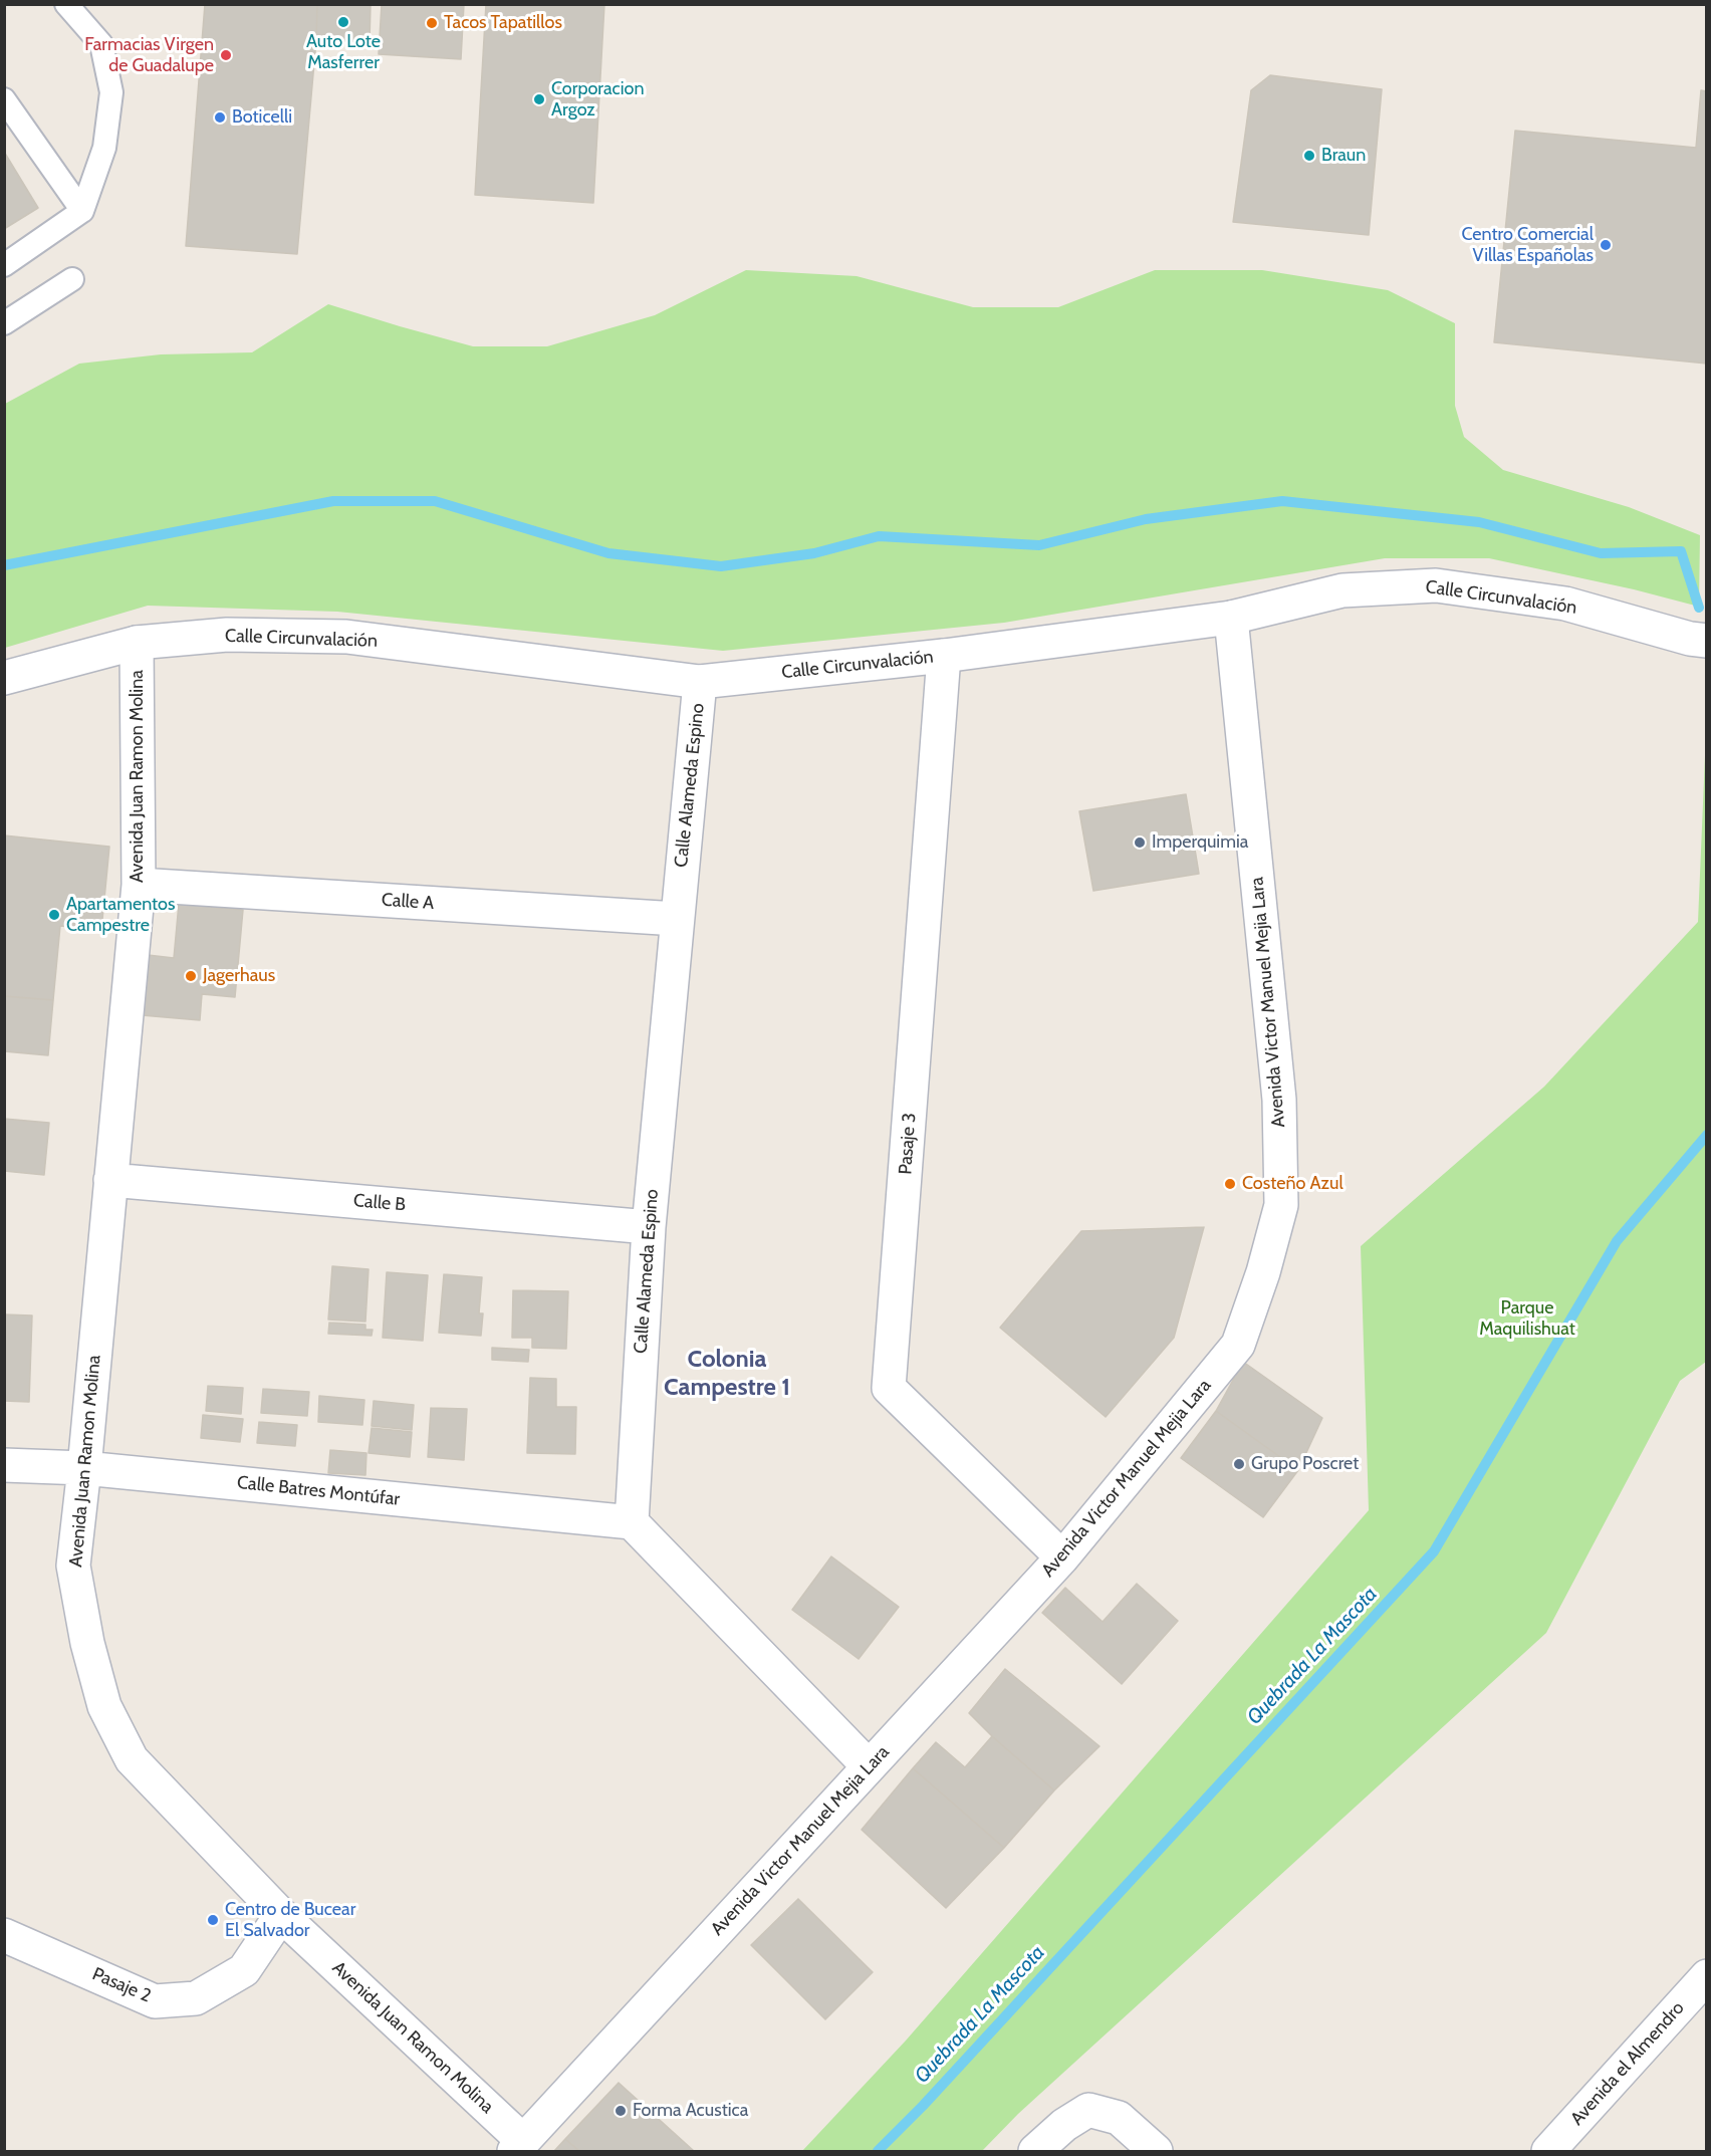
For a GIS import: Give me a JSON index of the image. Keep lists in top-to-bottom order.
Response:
{
  "streets": {
    "street": [
      "Calle Circunvalación",
      "Avenida Juan Ramon Molina",
      "Calle Alameda Espino",
      "Calle A",
      "Avenida Victor Manuel Mejia Lara",
      "Pasaje 3",
      "Calle B",
      "Calle Batres Montúfar",
      "Pasaje 2",
      "Avenida el Almendro"
    ]
  },
  "crossings": [
    ["Calle Circunvalación", "Avenida Juan Ramon Molina"],
    ["Calle Circunvalación", "Calle Alameda Espino"],
    ["Calle Circunvalación", "Avenida Victor Manuel Mejia Lara"],
    ["Calle Circunvalación", "Pasaje 3"],
    ["Avenida Juan Ramon Molina", "Calle A"],
    ["Avenida Juan Ramon Molina", "Avenida Victor Manuel Mejia Lara"],
    ["Avenida Juan Ramon Molina", "Calle B"],
    ["Avenida Juan Ramon Molina", "Calle Batres Montúfar"],
    ["Avenida Juan Ramon Molina", "Pasaje 2"],
    ["Calle Alameda Espino", "Calle A"],
    ["Calle Alameda Espino", "Calle B"],
    ["Calle Alameda Espino", "Calle Batres Montúfar"],
    ["Avenida Victor Manuel Mejia Lara", "Pasaje 3"]
  ],
  "districts": ["Colonia Campestre 1"],
  "water": ["Quebrada La Mascota"],
  "parks": ["Parque Maquilishuat"],
  "places": [
    "Auto Lote Masferrer",
    "Tacos Tapatillos",
    "Farmacias Virgen de Guadalupe",
    "Corporacion Argoz",
    "Boticelli",
    "Braun",
    "Centro Comercial Villas Españolas",
    "Imperquimia",
    "Apartamentos Campestre",
    "Jagerhaus",
    "Costeño Azul",
    "Grupo Poscret",
    "Centro de Bucear El Salvador",
    "Forma Acustica"
  ]
}
